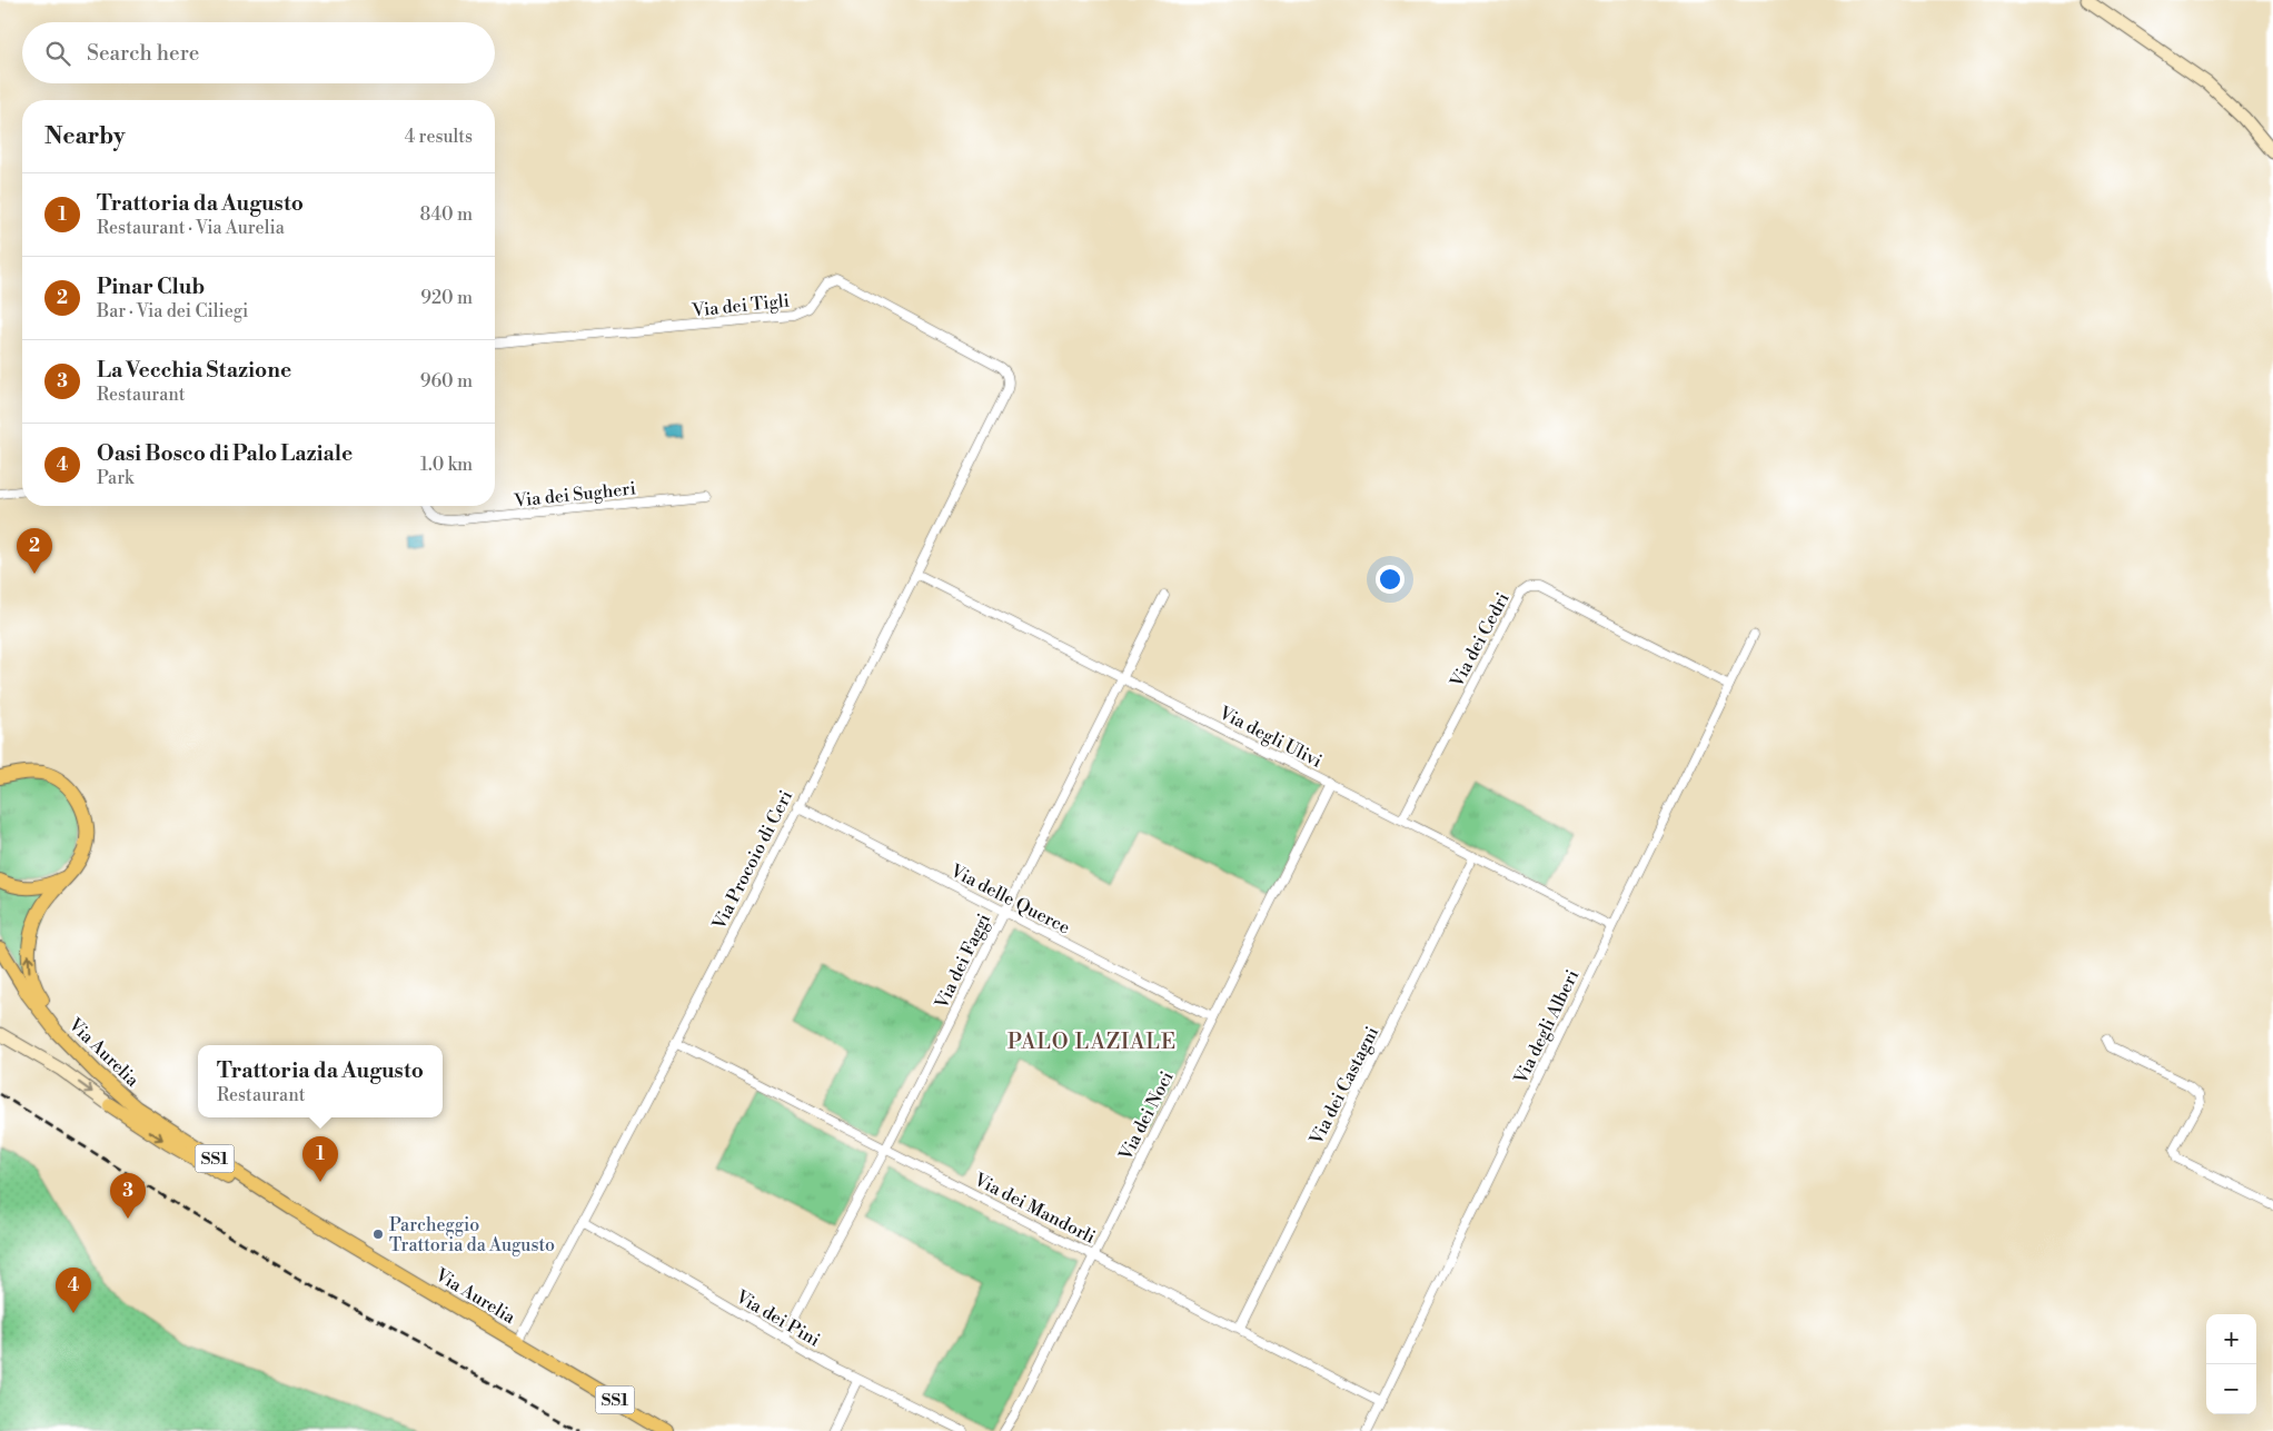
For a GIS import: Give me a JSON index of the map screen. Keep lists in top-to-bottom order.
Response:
{
  "streets": {
    "main road": ["Via Aurelia", "SS1"],
    "street": [
      "Via dei Tigli",
      "Via dei Sugheri",
      "Via dei Cedri",
      "Via degli Ulivi",
      "Via Procoio di Ceri",
      "Via delle Querce",
      "Via dei Faggi",
      "Via degli Alberi",
      "Via dei Castagni",
      "Via dei Noci",
      "Via dei Mandorli",
      "Via dei Pini"
    ]
  },
  "crossings": [
    ["Via dei Tigli", "Via Procoio di Ceri"],
    ["Via dei Cedri", "Via degli Ulivi"],
    ["Via dei Cedri", "Via degli Alberi"],
    ["Via degli Ulivi", "Via Procoio di Ceri"],
    ["Via degli Ulivi", "Via dei Faggi"],
    ["Via degli Ulivi", "Via degli Alberi"],
    ["Via degli Ulivi", "Via dei Castagni"],
    ["Via degli Ulivi", "Via dei Noci"],
    ["Via Procoio di Ceri", "Via delle Querce"],
    ["Via Procoio di Ceri", "Via Aurelia"],
    ["Via Procoio di Ceri", "Via dei Mandorli"],
    ["Via Procoio di Ceri", "Via dei Pini"],
    ["Via delle Querce", "Via dei Faggi"],
    ["Via delle Querce", "Via dei Noci"],
    ["Via dei Faggi", "Via dei Mandorli"],
    ["Via dei Faggi", "Via dei Pini"],
    ["Via degli Alberi", "Via dei Mandorli"],
    ["Via dei Castagni", "Via dei Mandorli"],
    ["Via dei Noci", "Via dei Mandorli"]
  ],
  "districts": ["PALO LAZIALE"],
  "places": ["Parcheggio Trattoria da Augusto"],
  "page": {
    "search": "Search here",
    "heading": ["Nearby", "4 results"],
    "list": [
      {
        "mark": "1",
        "name": "Trattoria da Augusto",
        "note": "Restaurant · Via Aurelia",
        "value": "840 m"
      },
      {
        "mark": "2",
        "name": "Pinar Club",
        "note": "Bar · Via dei Ciliegi",
        "value": "920 m"
      },
      {
        "mark": "3",
        "name": "La Vecchia Stazione",
        "note": "Restaurant",
        "value": "960 m"
      },
      {
        "mark": "4",
        "name": "Oasi Bosco di Palo Laziale",
        "note": "Park",
        "value": "1.0 km"
      }
    ],
    "pins": [
      "2",
      "1",
      "3",
      "4"
    ],
    "popup": ["Trattoria da Augusto", "Restaurant"],
    "map_buttons": ["+", "−"]
  }
}
